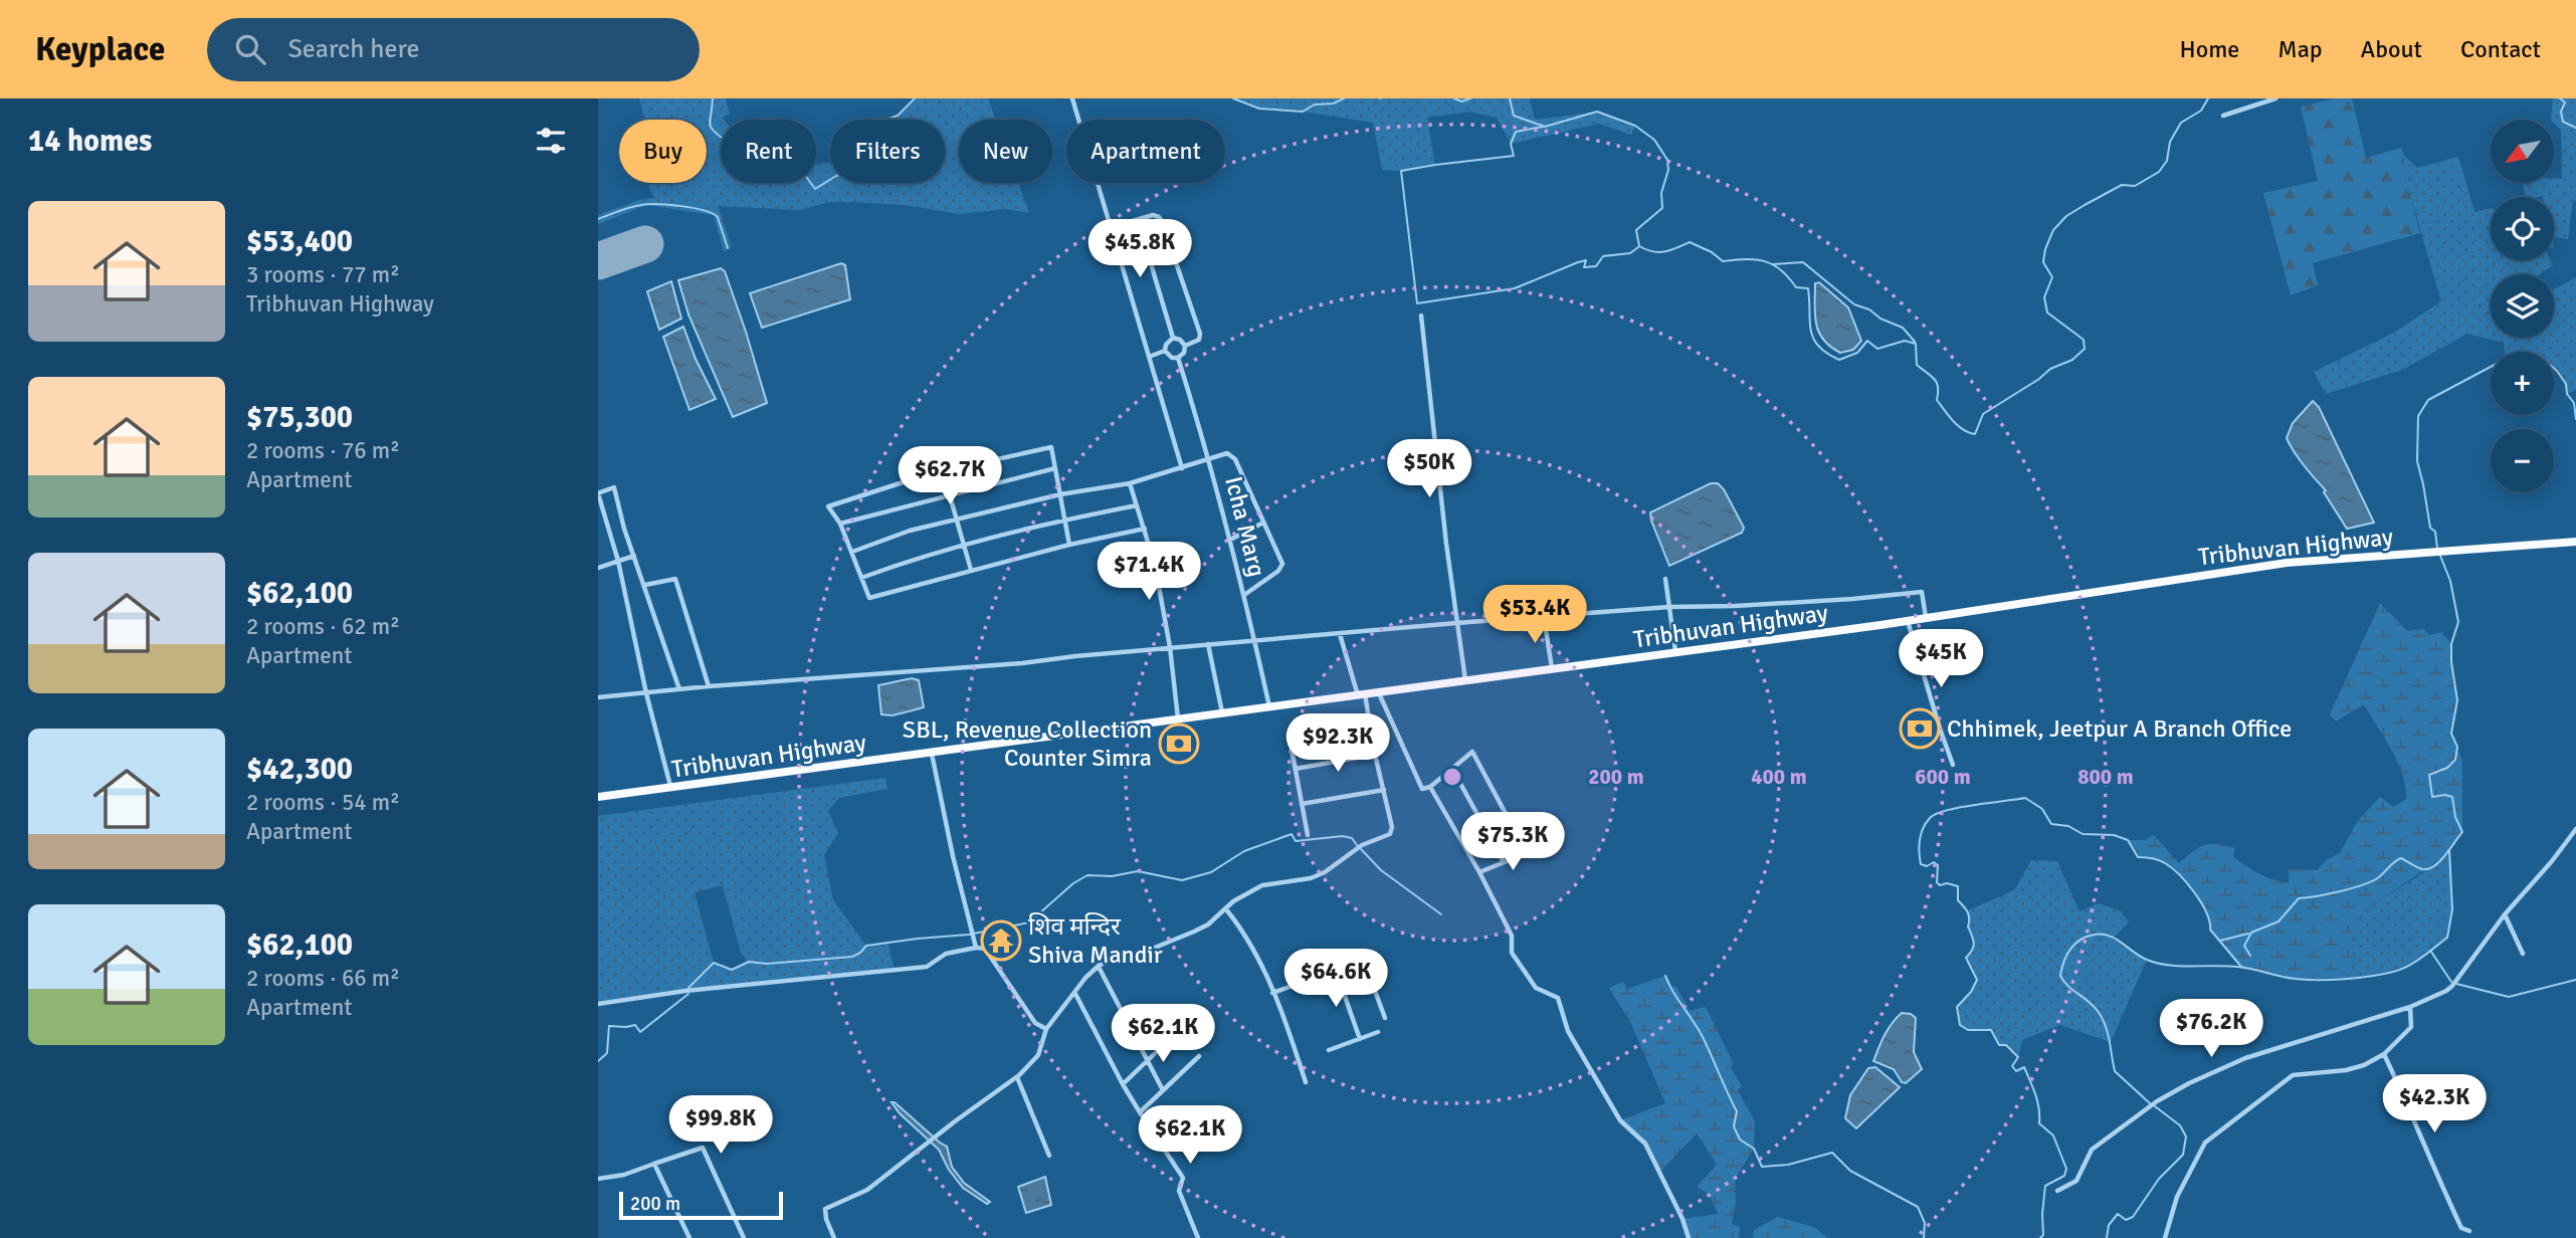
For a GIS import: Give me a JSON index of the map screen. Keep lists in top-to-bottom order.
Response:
{
  "streets": {
    "highway": ["Tribhuvan Highway"],
    "street": ["Icha Marg"]
  },
  "crossings": [
    ["Icha Marg", "Tribhuvan Highway"]
  ],
  "places": {
    "bank": ["Chhimek, Jeetpur A Branch Office", "SBL, Revenue Collection Counter Simra"],
    "temple": ["शिव मन्दिर Shiva Mandir"]
  },
  "scale_bar": "200 m",
  "north": "bottom left",
  "page": {
    "header": "Keyplace",
    "search": "Search here",
    "nav": [
      "Home",
      "Map",
      "About",
      "Contact"
    ],
    "heading": "14 homes",
    "map_buttons": ["+", "−"],
    "chip": [
      "Buy",
      "Rent",
      "Filters",
      "New",
      "Apartment"
    ],
    "list": [
      {
        "name": "$53,400",
        "note": "3 rooms · 77 m² · Tribhuvan Highway"
      },
      {
        "name": "$75,300",
        "note": "2 rooms · 76 m² · Apartment"
      },
      {
        "name": "$62,100",
        "note": "2 rooms · 62 m² · Apartment"
      },
      {
        "name": "$42,300",
        "note": "2 rooms · 54 m² · Apartment"
      },
      {
        "name": "$62,100",
        "note": "2 rooms · 66 m² · Apartment"
      }
    ],
    "price": [
      "$45.8K",
      "$50K",
      "$62.7K",
      "$71.4K",
      "$53.4K",
      "$45K",
      "$92.3K",
      "$75.3K",
      "$64.6K",
      "$76.2K",
      "$62.1K",
      "$42.3K",
      "$99.8K",
      "$62.1K"
    ],
    "scale": "200 m"
  },
  "rings": [
    "200 m",
    "400 m",
    "600 m",
    "800 m"
  ]
}
